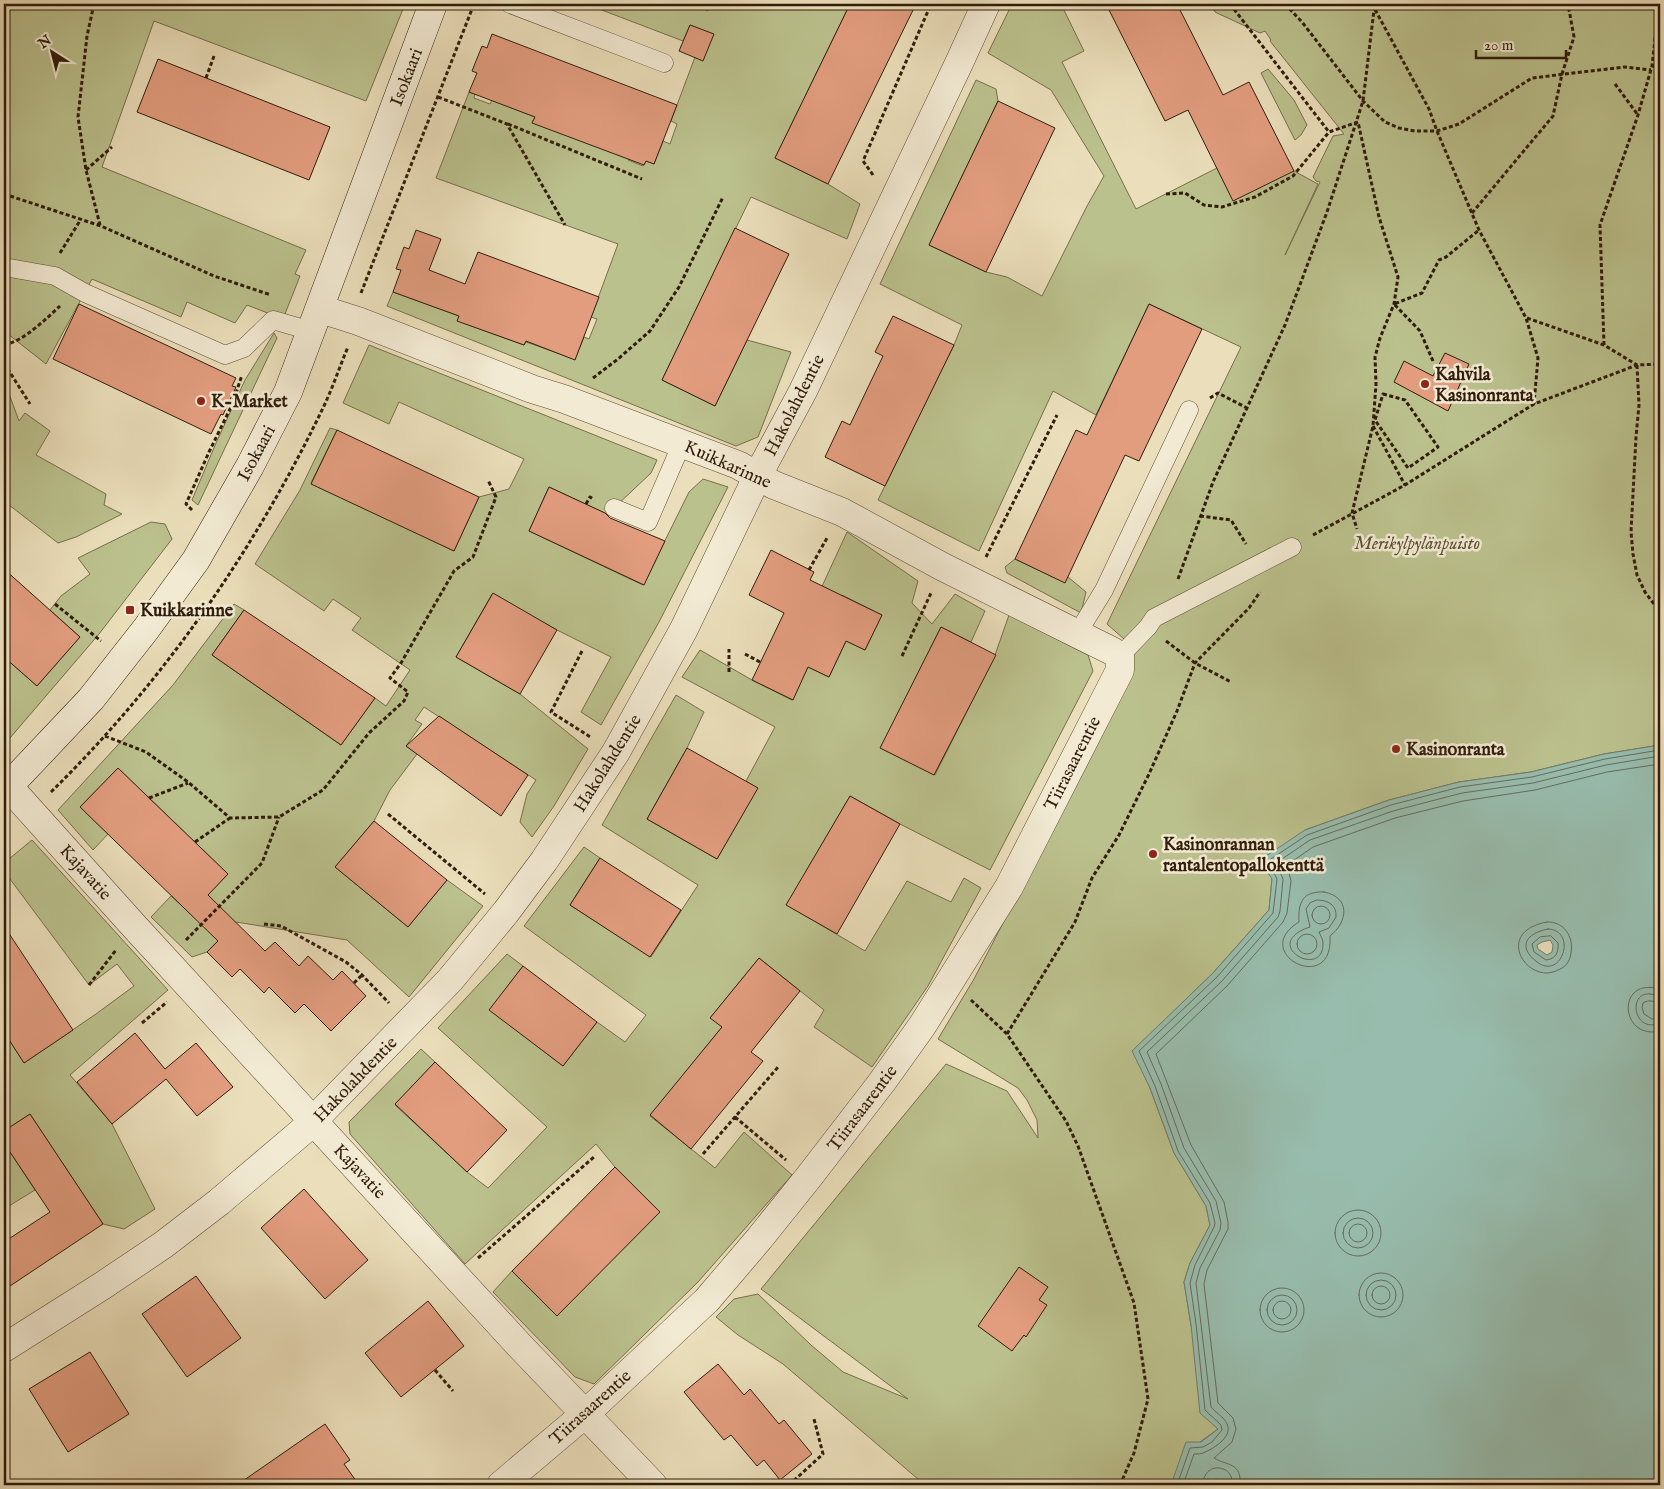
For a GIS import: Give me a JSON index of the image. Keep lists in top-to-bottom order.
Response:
{
  "streets": {
    "street": [
      "Isokaari",
      "Hakolahdentie",
      "Kuikkarinne",
      "Tiirasaarentie",
      "Kajavatie"
    ]
  },
  "crossings": [
    ["Isokaari", "Kuikkarinne"],
    ["Isokaari", "Kajavatie"],
    ["Hakolahdentie", "Kuikkarinne"],
    ["Hakolahdentie", "Kajavatie"],
    ["Kuikkarinne", "Tiirasaarentie"],
    ["Tiirasaarentie", "Kajavatie"]
  ],
  "parks": ["Merikylpylänpuisto"],
  "places": {
    "other": [
      "Kahvila Kasinonranta",
      "K-Market",
      "Kasinonranta",
      "Kasinonrannan rantalentopallokenttä"
    ],
    "transit": ["Kuikkarinne"]
  },
  "scale_bar": "20 m",
  "north": "top left"
}
